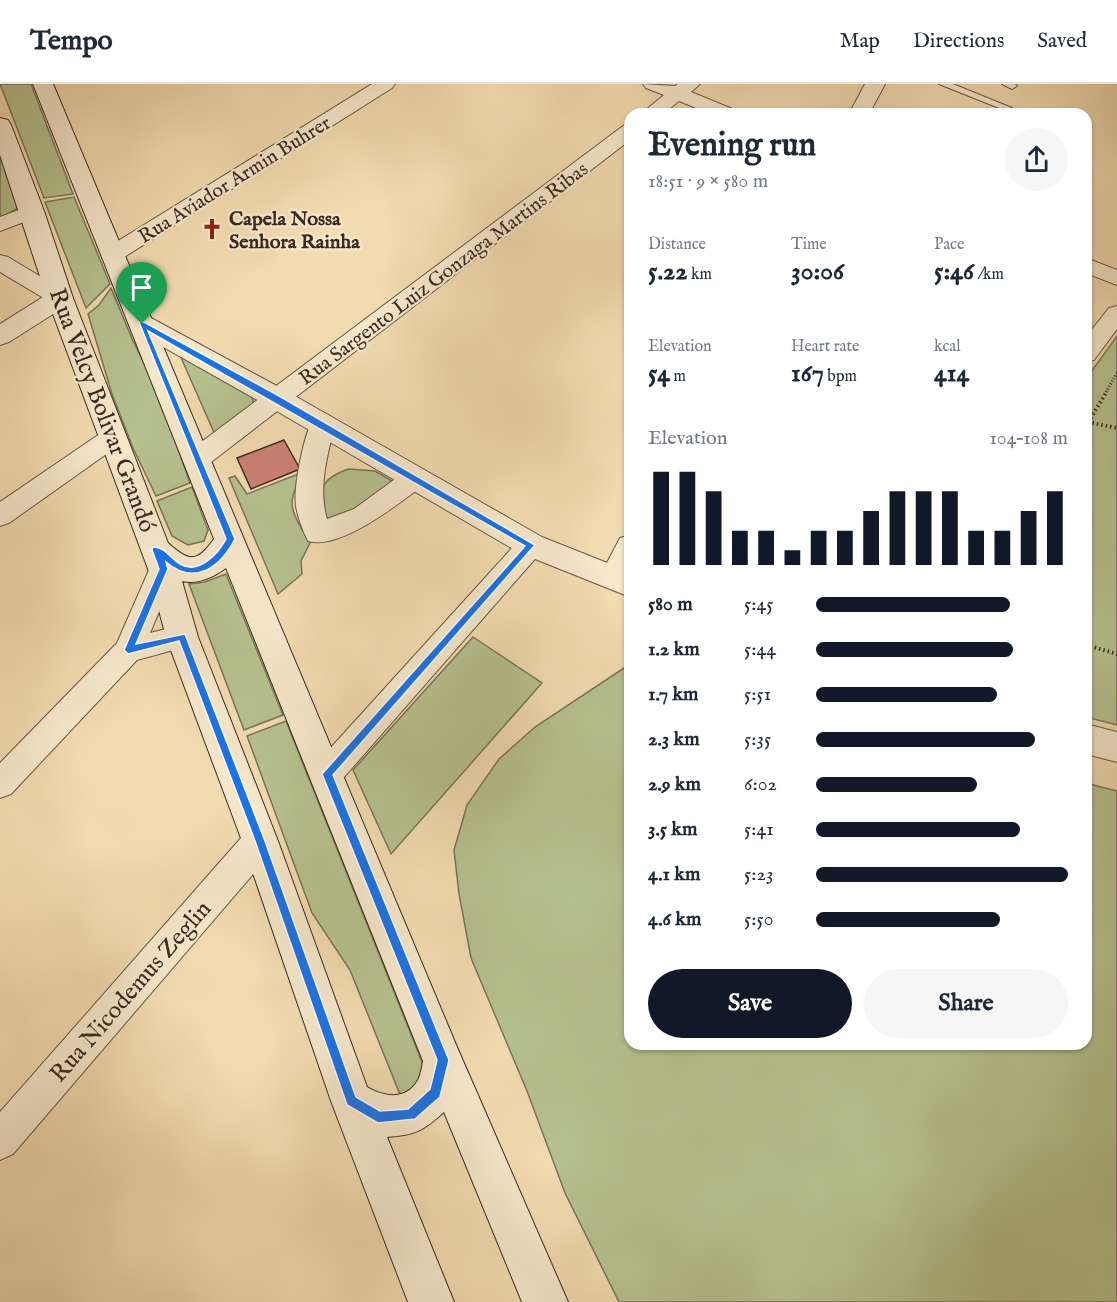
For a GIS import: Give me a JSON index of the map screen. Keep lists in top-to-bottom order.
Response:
{
  "streets": {
    "main road": ["Rua Velcy Bolivar Grandó"],
    "street": ["Rua Aviador Armin Buhrer", "Rua Sargento Luiz Gonzaga Martins Ribas", "Rua Nicodemus Zeglin"]
  },
  "crossings": [
    ["Rua Velcy Bolivar Grandó", "Rua Nicodemus Zeglin"]
  ],
  "places": {
    "church": ["Capela Nossa Senhora Rainha"]
  },
  "page": {
    "header": "Tempo",
    "nav": ["Map", "Directions", "Saved"],
    "heading": ["Evening run", "18:51 · 9 × 580 m"],
    "stats": [
      ["Distance", "5.22 km"],
      ["Time", "30:06"],
      ["Pace", "5:46 /km"],
      ["Elevation", "54 m"],
      ["Heart rate", "167 bpm"],
      ["kcal", "414"]
    ],
    "chart": ["Elevation", "104–108 m"],
    "list": [
      {
        "name": "580 m",
        "note": "5:45"
      },
      {
        "name": "1.2 km",
        "note": "5:44"
      },
      {
        "name": "1.7 km",
        "note": "5:51"
      },
      {
        "name": "2.3 km",
        "note": "5:35"
      },
      {
        "name": "2.9 km",
        "note": "6:02"
      },
      {
        "name": "3.5 km",
        "note": "5:41"
      },
      {
        "name": "4.1 km",
        "note": "5:23"
      },
      {
        "name": "4.6 km",
        "note": "5:50"
      }
    ],
    "buttons": ["Save", "Share"]
  }
}
